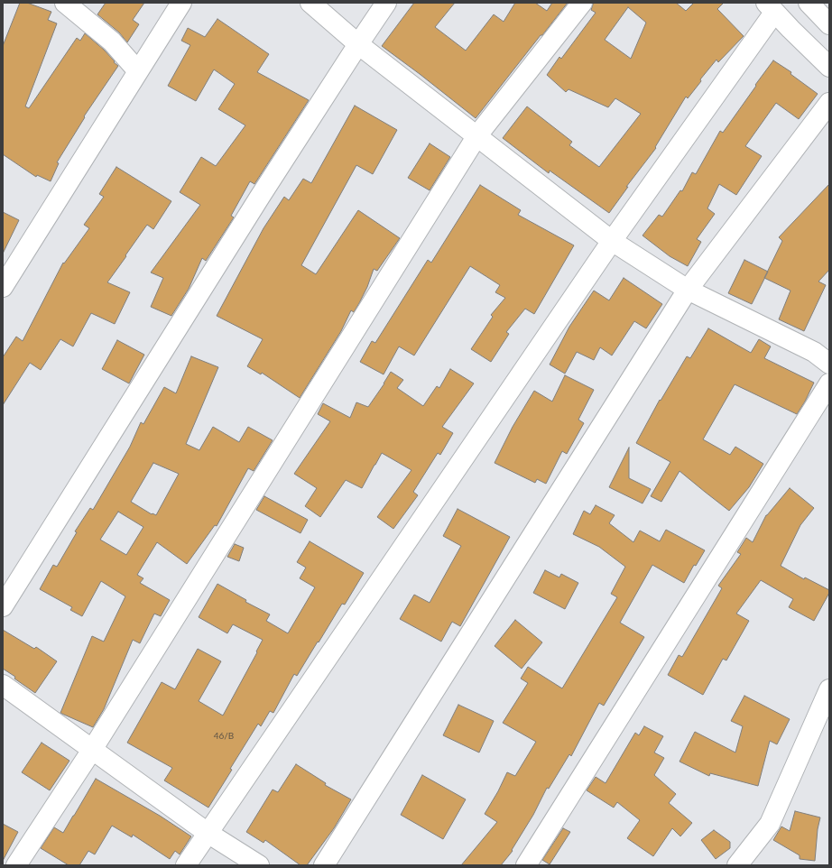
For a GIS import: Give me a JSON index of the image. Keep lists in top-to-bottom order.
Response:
{
  "house_numbers": ["46/B"]
}
